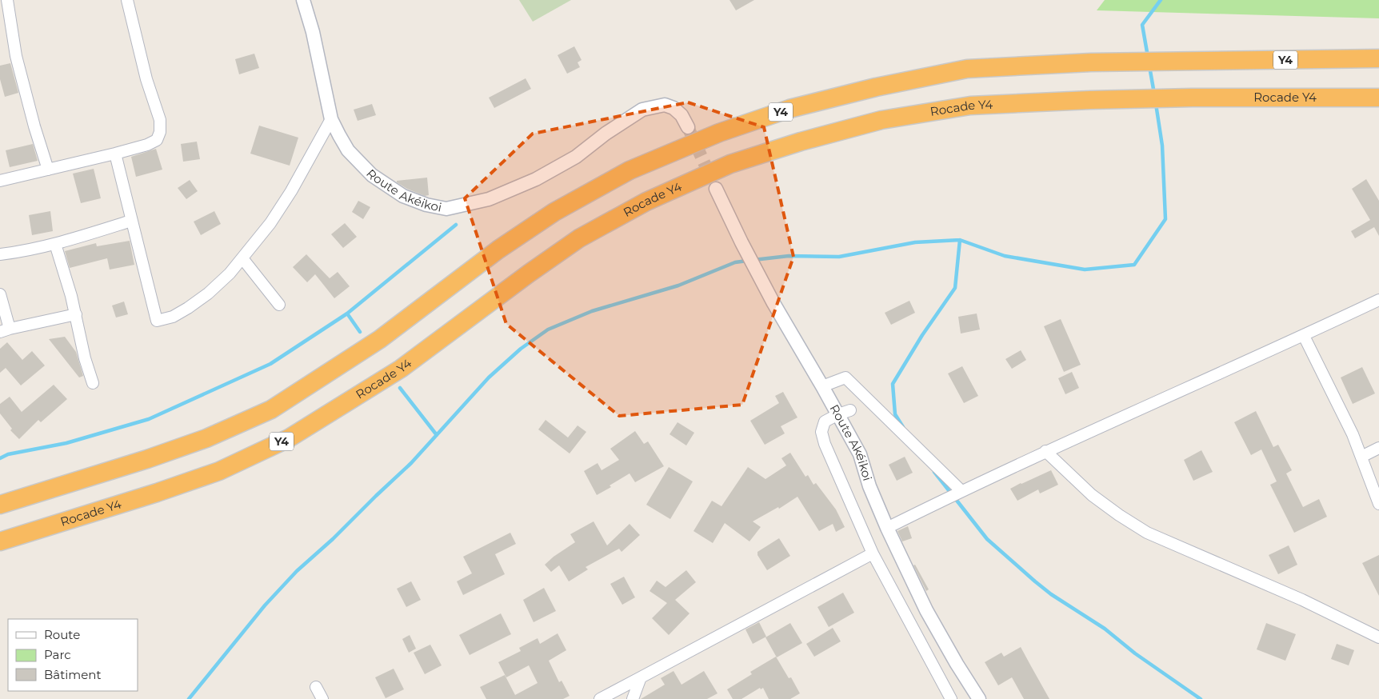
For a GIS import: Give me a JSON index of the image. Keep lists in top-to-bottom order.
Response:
{
  "streets": {
    "highway": ["Y4", "Rocade Y4"],
    "street": ["Route Akéikoi"]
  },
  "legend": ["Route", "Parc", "Bâtiment"]
}
